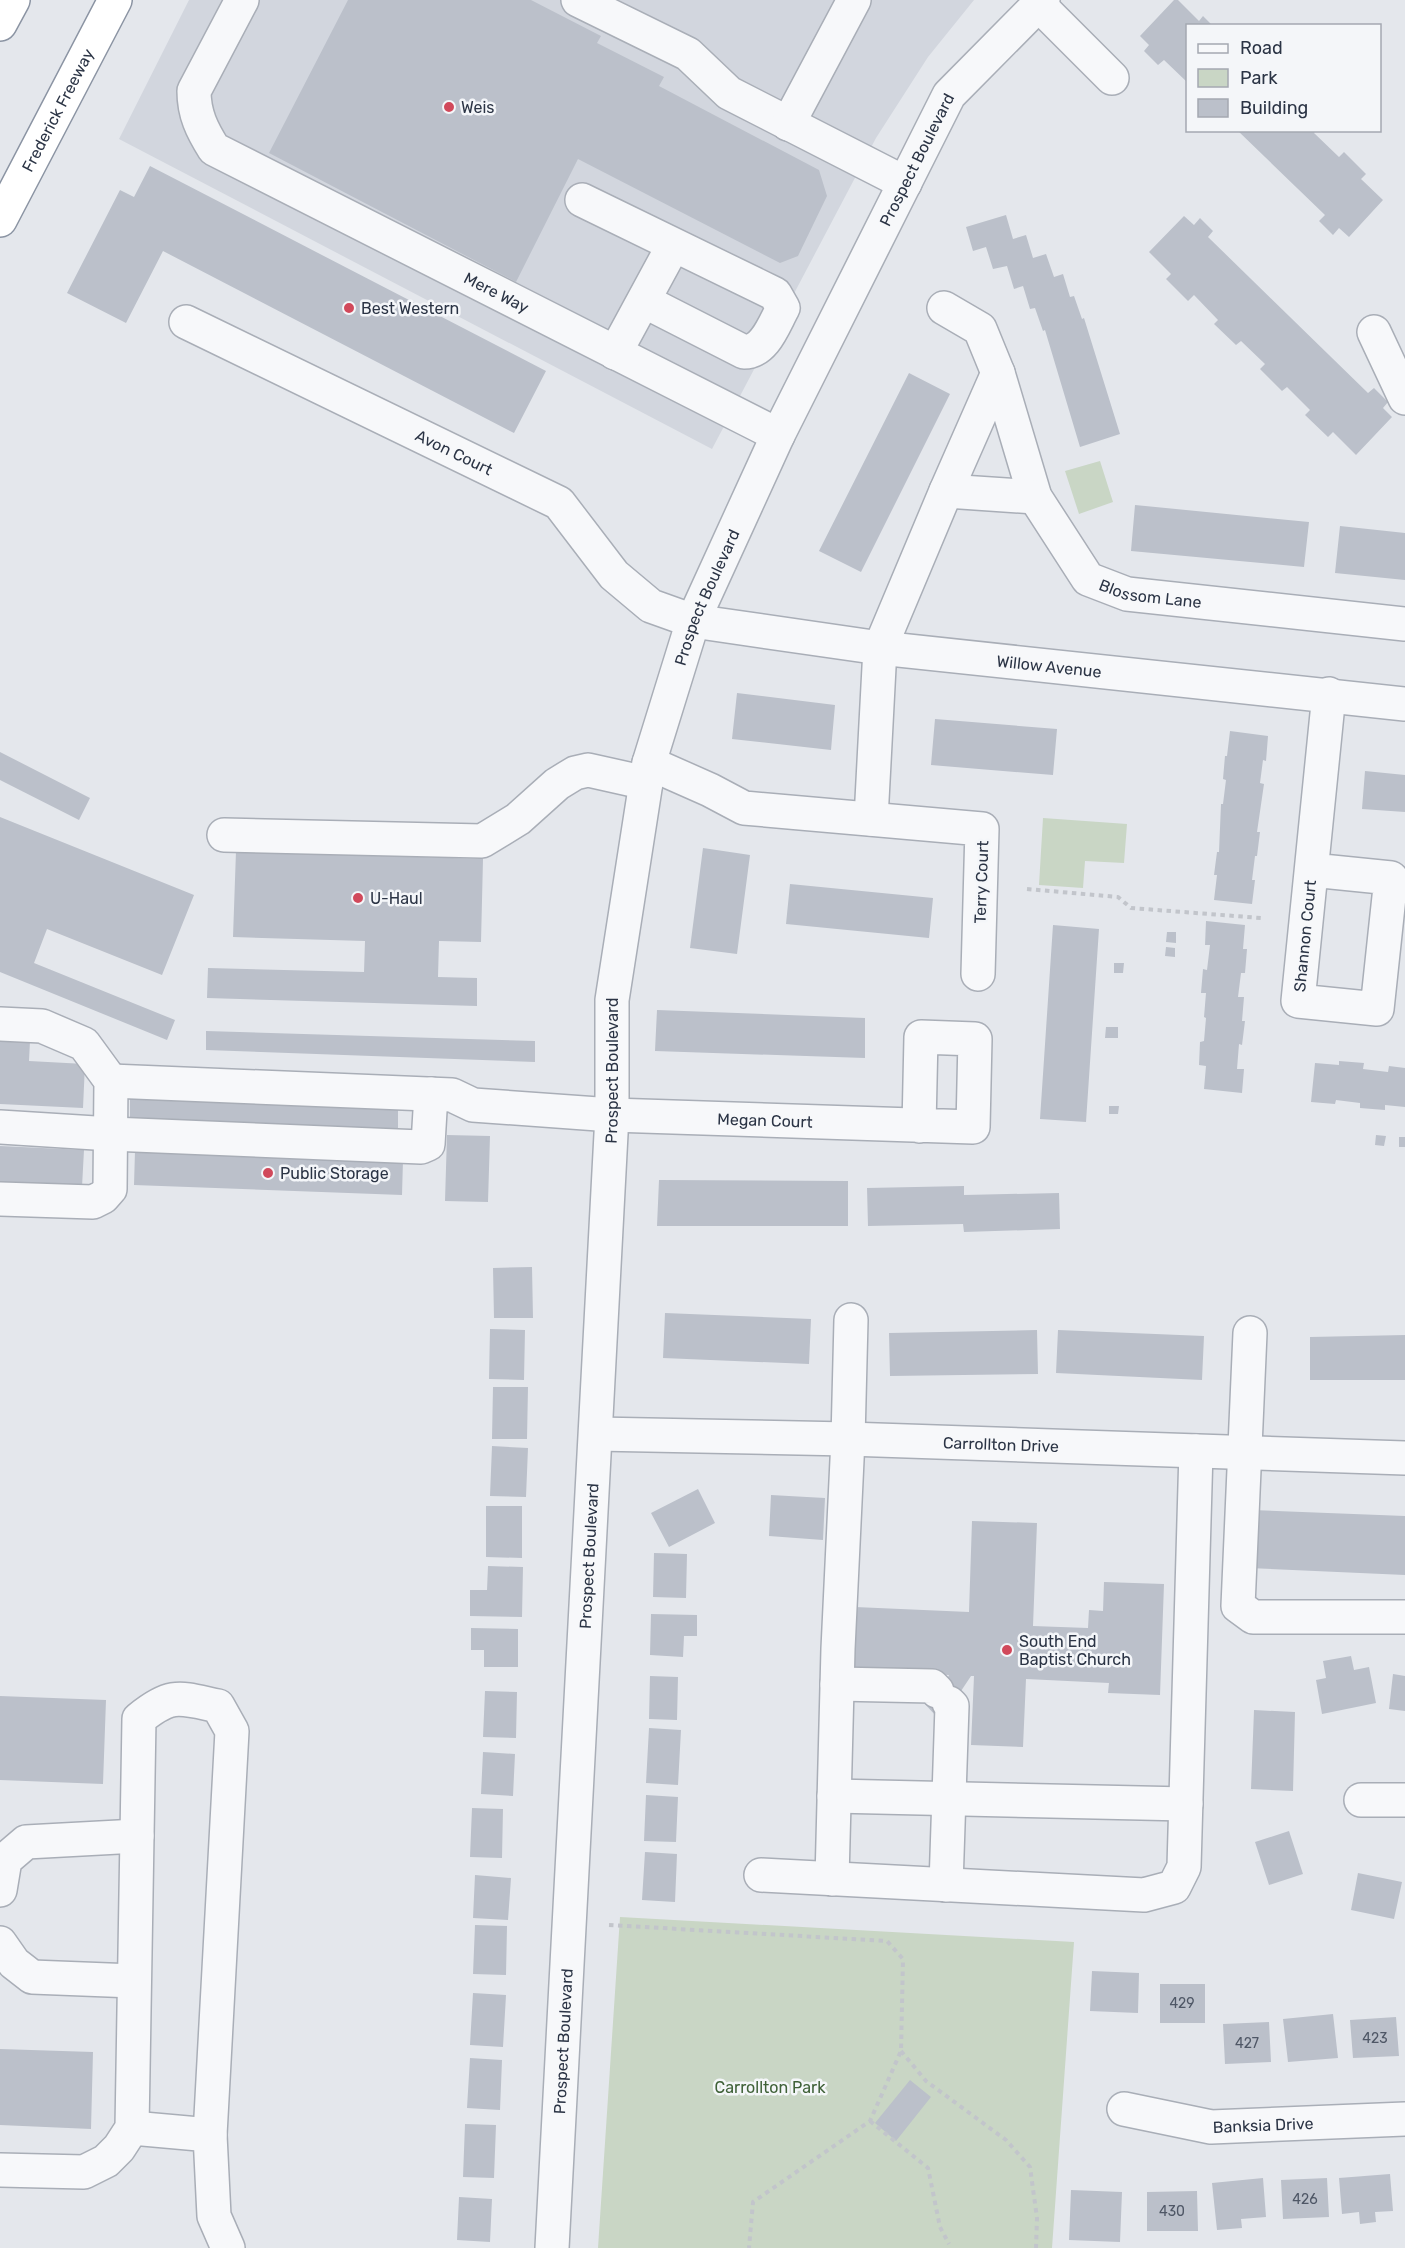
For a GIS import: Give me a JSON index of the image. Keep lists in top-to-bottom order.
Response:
{
  "streets": {
    "highway": ["Frederick Freeway"],
    "street": [
      "Prospect Boulevard",
      "Mere Way",
      "Avon Court",
      "Blossom Lane",
      "Willow Avenue",
      "Terry Court",
      "Shannon Court",
      "Megan Court",
      "Carrollton Drive",
      "Banksia Drive"
    ]
  },
  "crossings": [
    ["Prospect Boulevard", "Mere Way"],
    ["Prospect Boulevard", "Avon Court"],
    ["Prospect Boulevard", "Willow Avenue"],
    ["Prospect Boulevard", "Terry Court"],
    ["Prospect Boulevard", "Megan Court"],
    ["Prospect Boulevard", "Carrollton Drive"],
    ["Avon Court", "Willow Avenue"],
    ["Willow Avenue", "Shannon Court"]
  ],
  "parks": ["Carrollton Park"],
  "places": [
    "Weis",
    "Best Western",
    "U-Haul",
    "Public Storage",
    "South End Baptist Church"
  ],
  "house_numbers": [
    "429",
    "423",
    "427",
    "426",
    "430"
  ],
  "legend": ["Road", "Park", "Building"]
}
